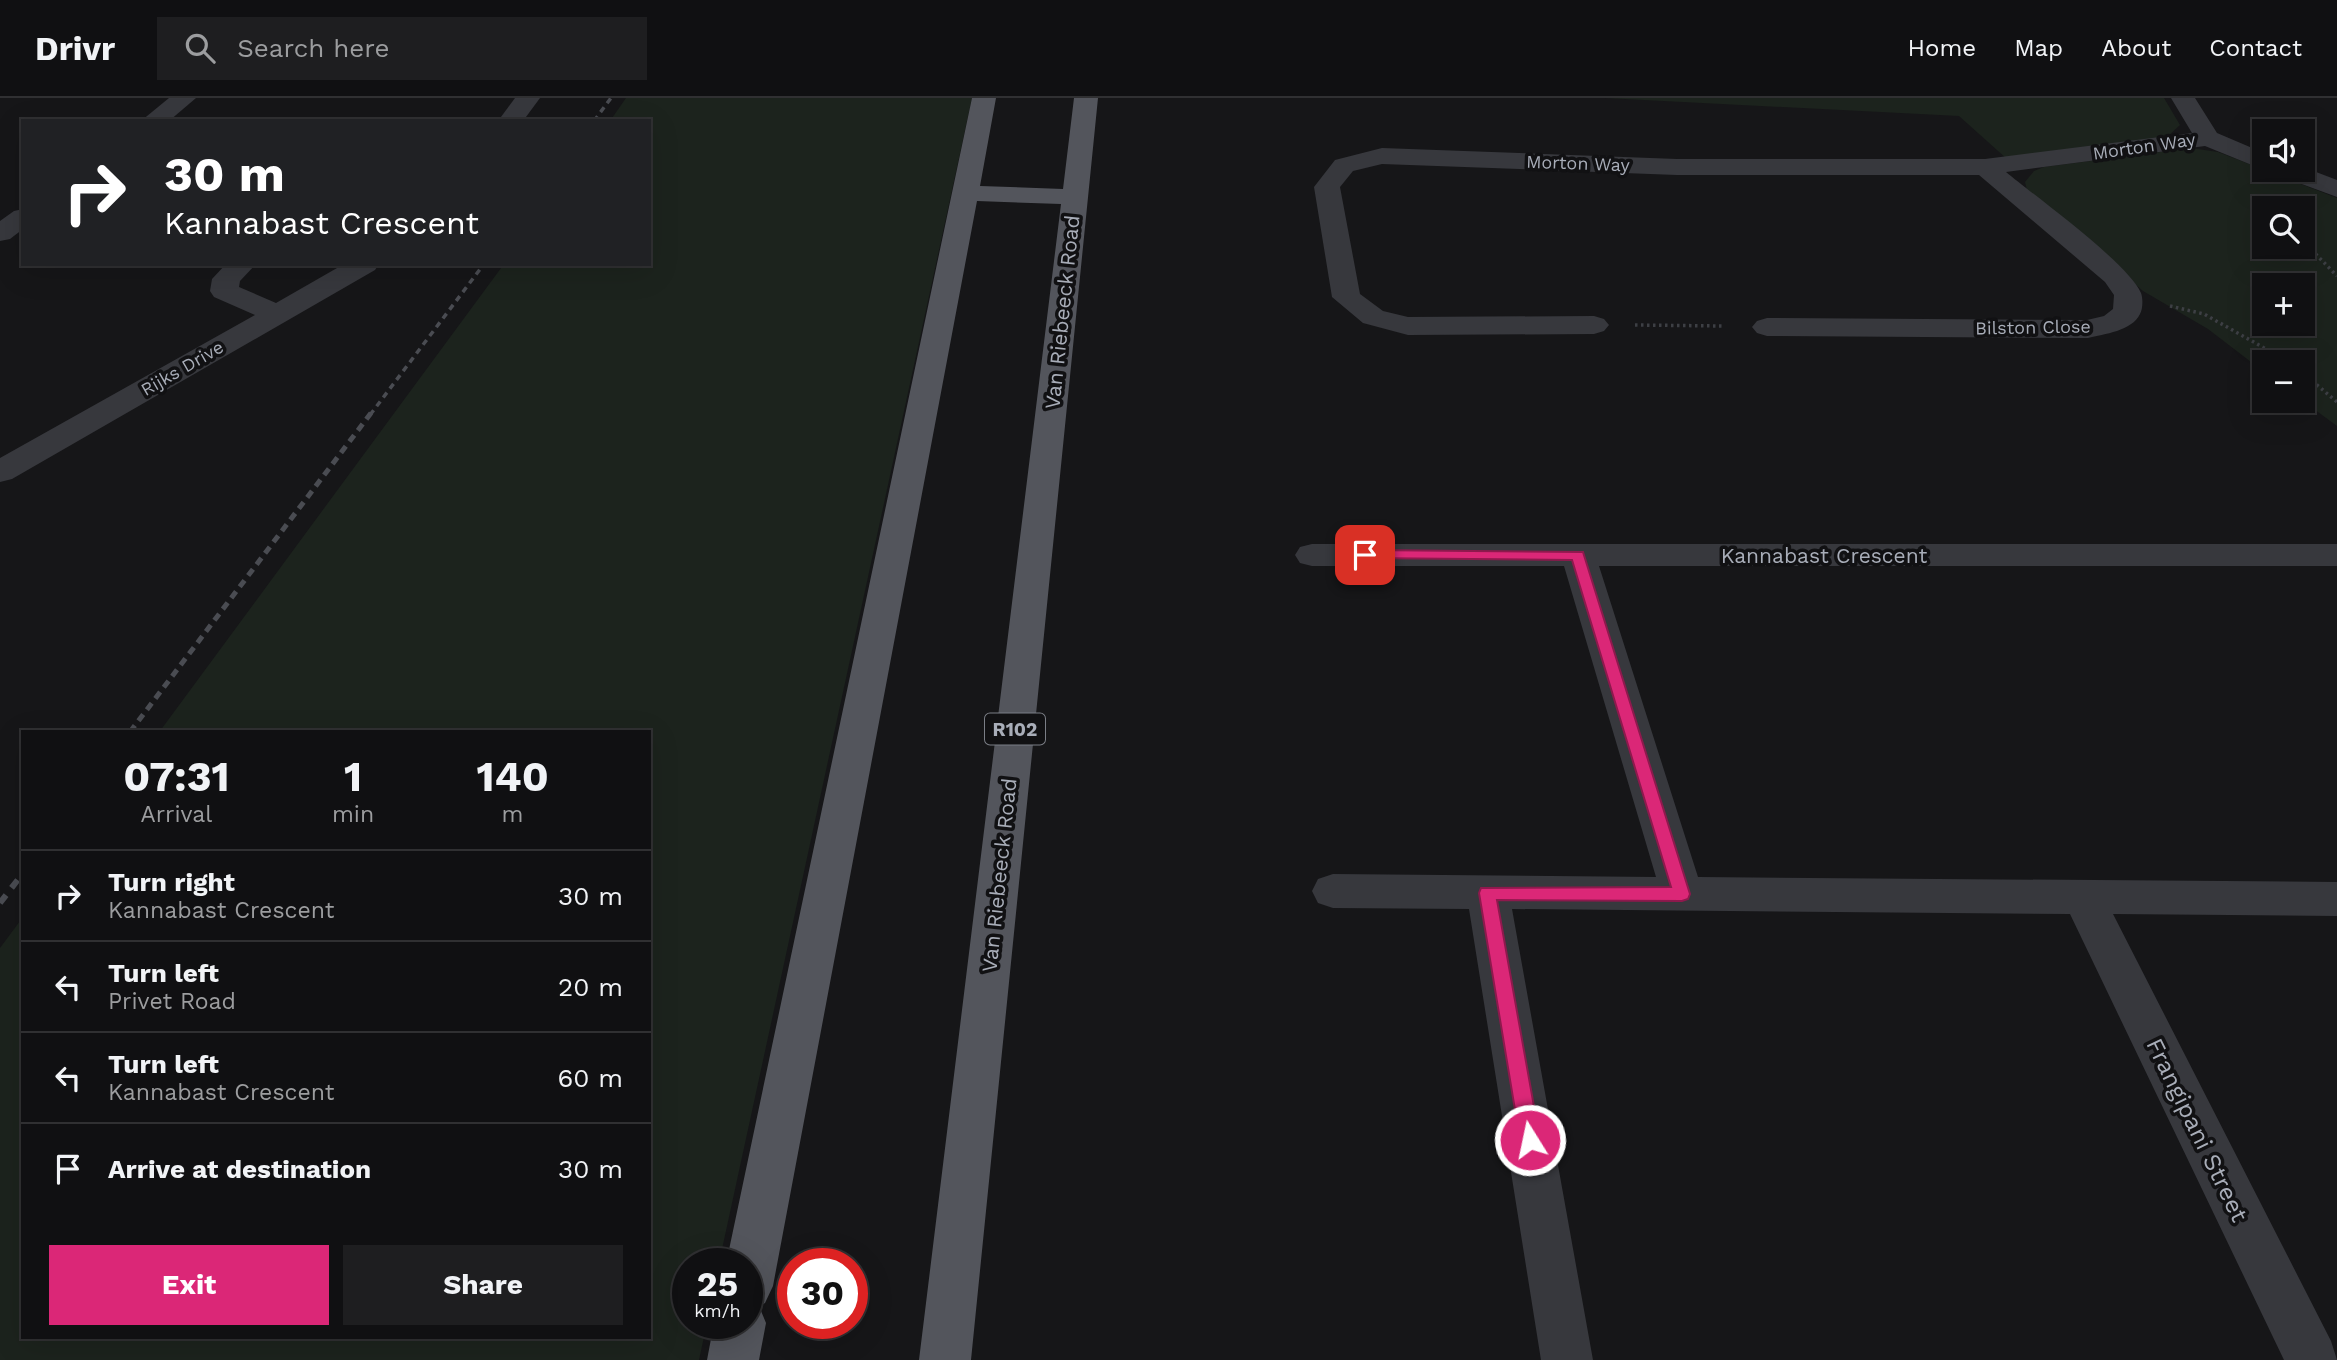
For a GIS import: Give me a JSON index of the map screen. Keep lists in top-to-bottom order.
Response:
{
  "streets": {
    "main road": ["Van Riebeeck Road", "R102"],
    "street": [
      "Morton Way",
      "Bilston Close",
      "Rijks Drive",
      "Kannabast Crescent",
      "Frangipani Street"
    ]
  },
  "page": {
    "header": "Drivr",
    "search": "Search here",
    "nav": [
      "Home",
      "Map",
      "About",
      "Contact"
    ],
    "map_buttons": ["+", "−"],
    "turn": ["30 m", "Kannabast Crescent"],
    "eta": [
      "07:31",
      "Arrival",
      "1",
      "min",
      "140",
      "m"
    ],
    "list": [
      {
        "name": "Turn right",
        "note": "Kannabast Crescent",
        "value": "30 m"
      },
      {
        "name": "Turn left",
        "note": "Privet Road",
        "value": "20 m"
      },
      {
        "name": "Turn left",
        "note": "Kannabast Crescent",
        "value": "60 m"
      },
      {
        "name": "Arrive at destination",
        "value": "30 m"
      }
    ],
    "buttons": ["Exit", "Share"],
    "speed": "25 km/h",
    "limit": "30"
  }
}
